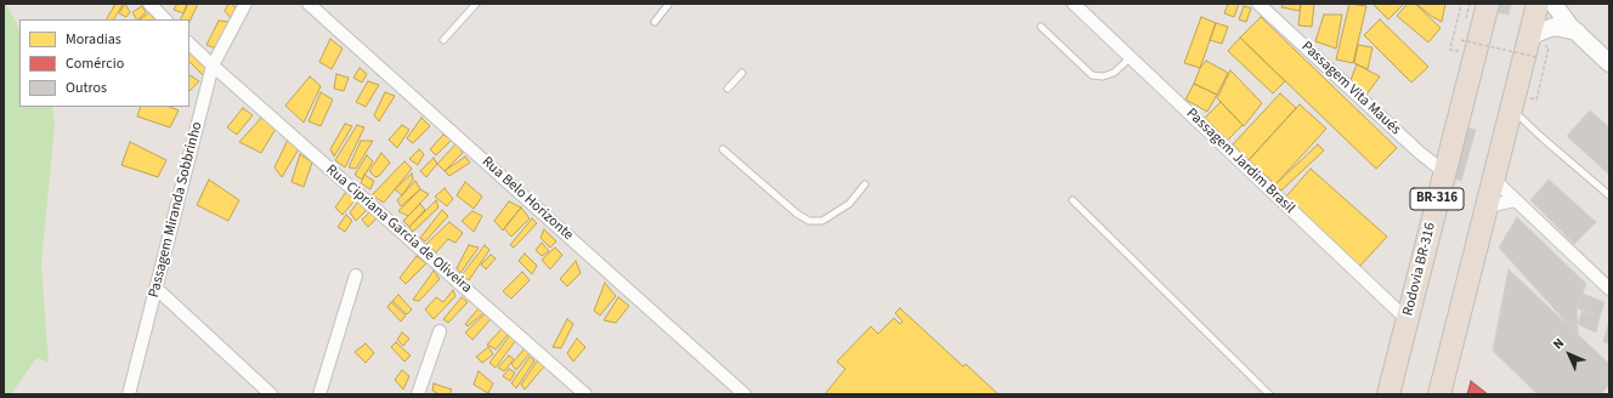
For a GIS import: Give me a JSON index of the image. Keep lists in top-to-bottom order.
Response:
{
  "streets": {
    "highway": ["BR-316", "Rodovia BR-316"],
    "street": [
      "Passagem Vita Maués",
      "Passagem Jardim Brasil",
      "Rua Belo Horizonte",
      "Passagem Miranda Sobbrinho",
      "Rua Cipriana Garcia de Oliveira"
    ]
  },
  "crossings": [
    ["Passagem Vita Maués", "Rodovia BR-316"],
    ["Passagem Jardim Brasil", "Rodovia BR-316"],
    ["Passagem Miranda Sobbrinho", "Rua Cipriana Garcia de Oliveira"]
  ],
  "legend": ["Moradias", "Comércio", "Outros"],
  "north": "top left"
}
